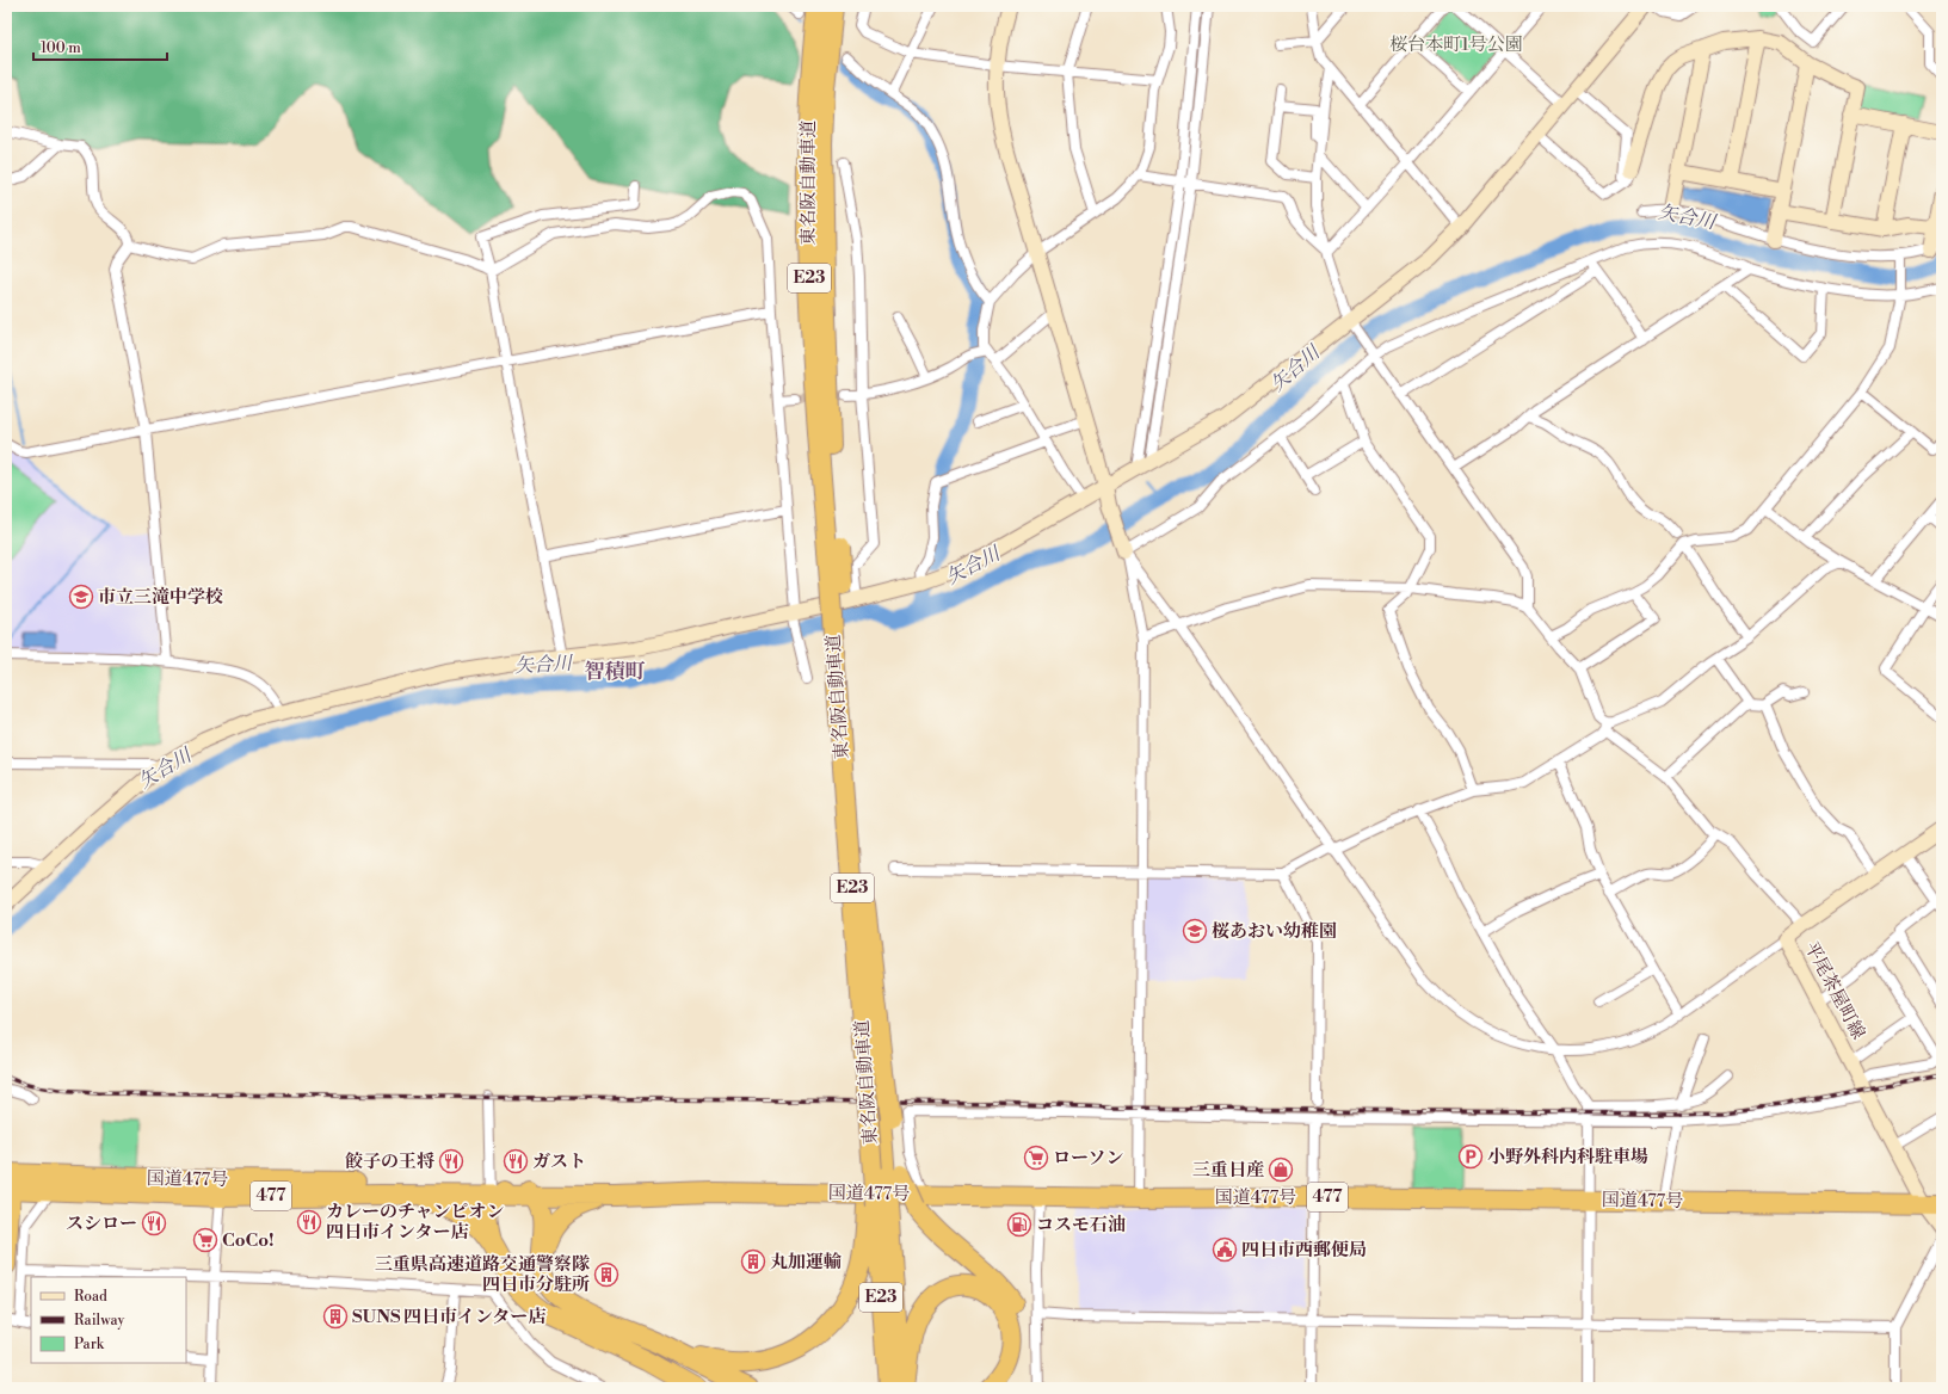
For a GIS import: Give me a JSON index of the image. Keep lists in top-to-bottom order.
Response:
{
  "streets": {
    "highway": [
      "東名阪自動車道",
      "E23",
      "国道477号",
      "477"
    ],
    "street": ["平尾茶屋町線"]
  },
  "crossings": [
    ["平尾茶屋町線", "国道477号"]
  ],
  "districts": ["智積町"],
  "water": ["矢合川"],
  "parks": ["桜台本町1号公園"],
  "places": {
    "school or university": ["市立三滝中学校", "桜あおい幼稚園"],
    "parking": ["小野外科内科駐車場"],
    "supermarket": ["ローソン", "CoCo!"],
    "restaurant": [
      "餃子の王将",
      "ガスト",
      "カレーのチャンピオン 四日市インター店",
      "スシロー"
    ],
    "shop": ["三重日産"],
    "fuel station": ["コスモ石油"],
    "public building": ["四日市西郵便局"],
    "building": ["丸加運輸", "三重県高速道路交通警察隊 四日市分駐所", "SUNS 四日市インター店"]
  },
  "legend": ["Road", "Railway", "Park"],
  "scale_bar": "100 m"
}
